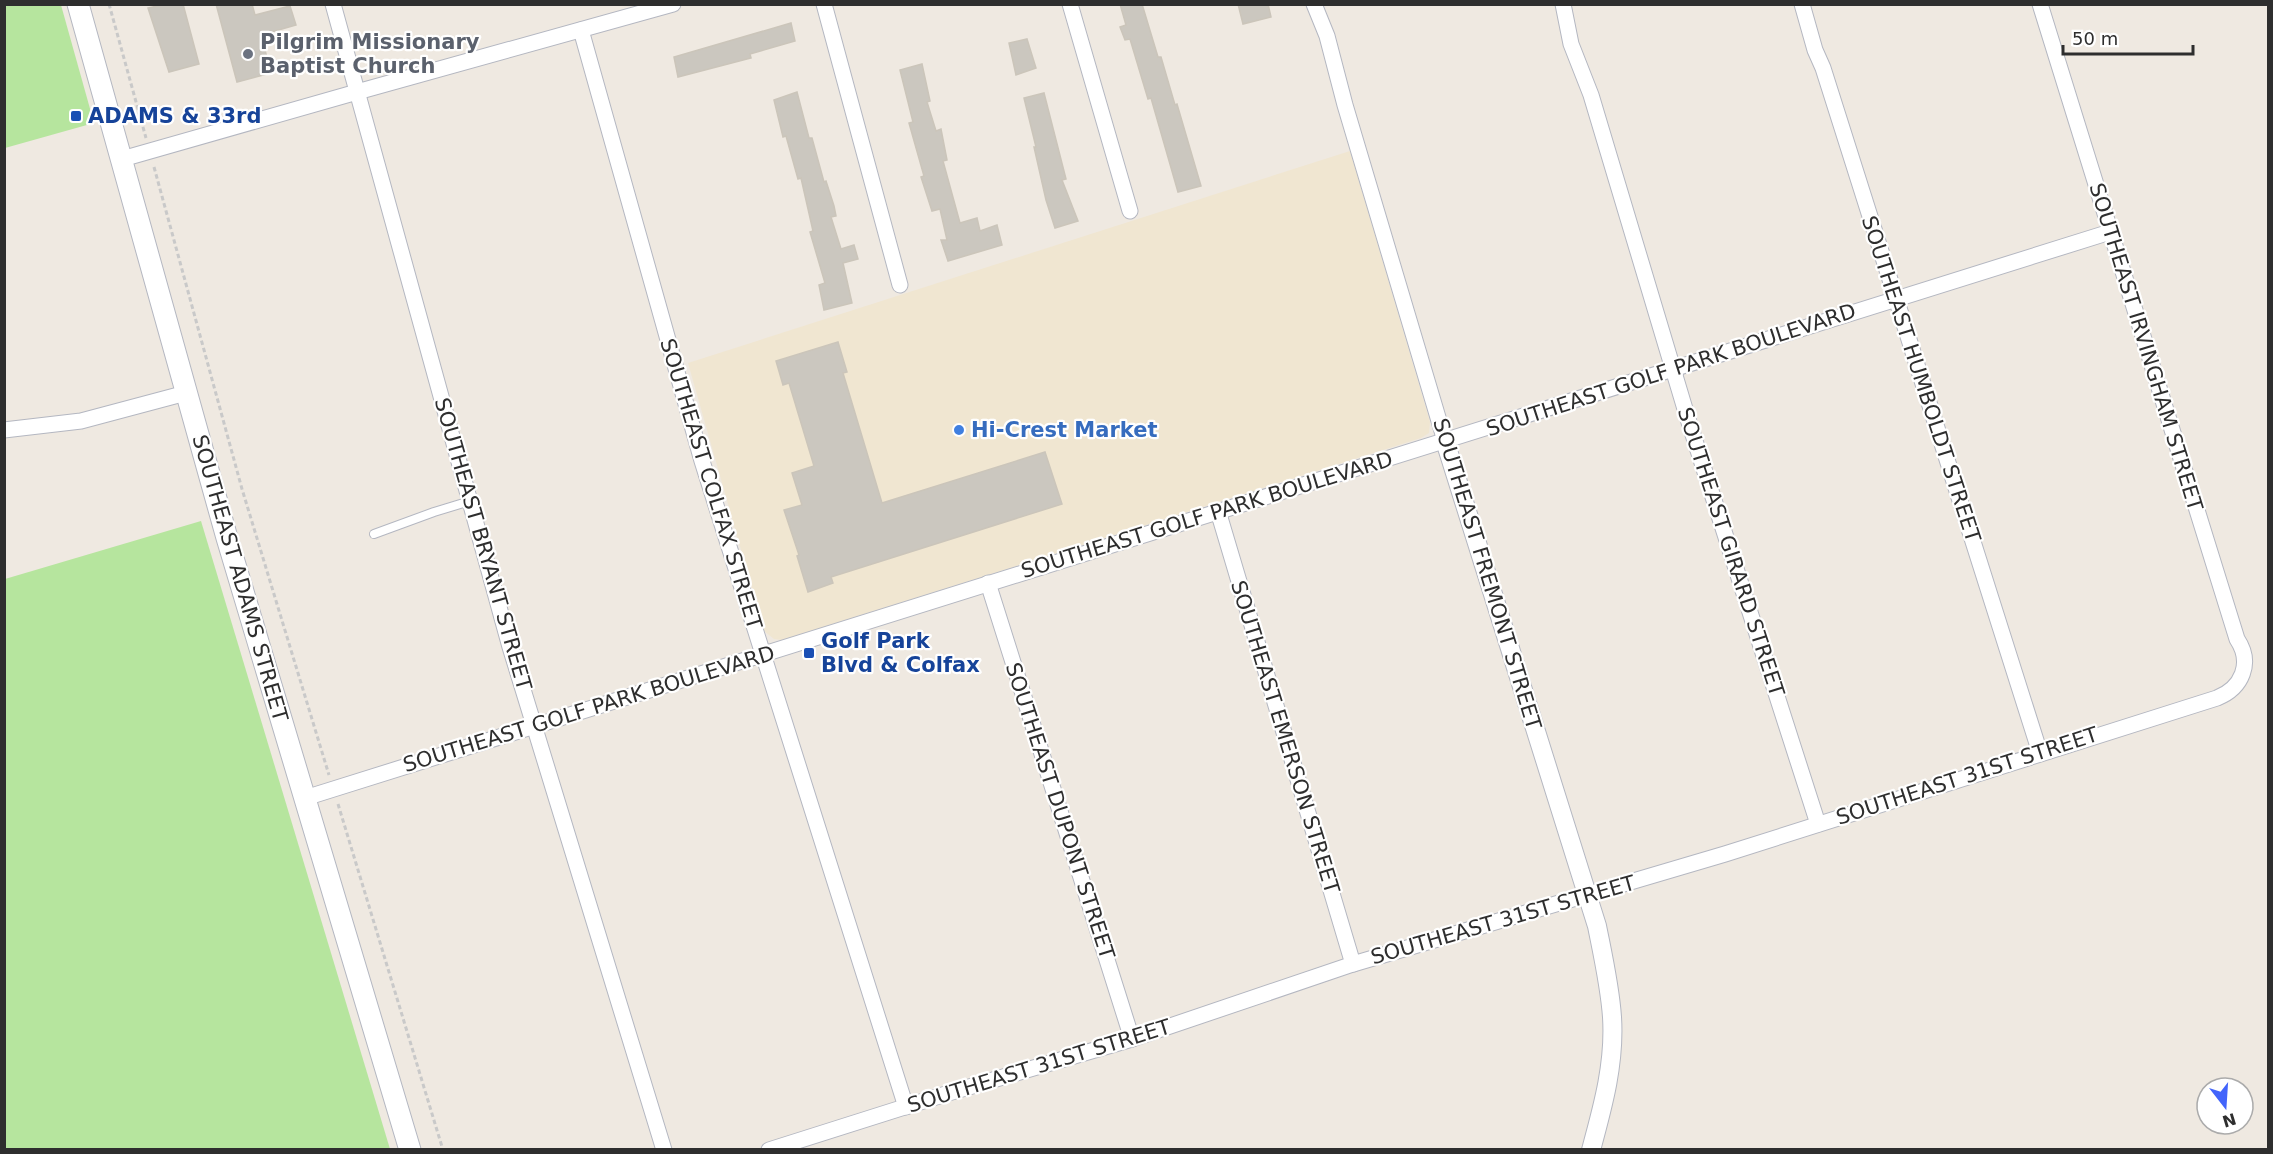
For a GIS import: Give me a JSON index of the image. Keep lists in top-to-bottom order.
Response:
{
  "streets": {
    "main road": ["SOUTHEAST ADAMS STREET"],
    "street": [
      "SOUTHEAST IRVINGHAM STREET",
      "SOUTHEAST GOLF PARK BOULEVARD",
      "SOUTHEAST HUMBOLDT STREET",
      "SOUTHEAST COLFAX STREET",
      "SOUTHEAST BRYANT STREET",
      "SOUTHEAST GIRARD STREET",
      "SOUTHEAST FREMONT STREET",
      "SOUTHEAST EMERSON STREET",
      "SOUTHEAST 31ST STREET",
      "SOUTHEAST DUPONT STREET"
    ]
  },
  "crossings": [
    ["SOUTHEAST IRVINGHAM STREET", "SOUTHEAST GOLF PARK BOULEVARD"],
    ["SOUTHEAST IRVINGHAM STREET", "SOUTHEAST 31ST STREET"],
    ["SOUTHEAST GOLF PARK BOULEVARD", "SOUTHEAST HUMBOLDT STREET"],
    ["SOUTHEAST GOLF PARK BOULEVARD", "SOUTHEAST COLFAX STREET"],
    ["SOUTHEAST GOLF PARK BOULEVARD", "SOUTHEAST BRYANT STREET"],
    ["SOUTHEAST GOLF PARK BOULEVARD", "SOUTHEAST GIRARD STREET"],
    ["SOUTHEAST GOLF PARK BOULEVARD", "SOUTHEAST FREMONT STREET"],
    ["SOUTHEAST GOLF PARK BOULEVARD", "SOUTHEAST ADAMS STREET"],
    ["SOUTHEAST GOLF PARK BOULEVARD", "SOUTHEAST EMERSON STREET"],
    ["SOUTHEAST GOLF PARK BOULEVARD", "SOUTHEAST DUPONT STREET"],
    ["SOUTHEAST HUMBOLDT STREET", "SOUTHEAST 31ST STREET"],
    ["SOUTHEAST COLFAX STREET", "SOUTHEAST 31ST STREET"],
    ["SOUTHEAST GIRARD STREET", "SOUTHEAST 31ST STREET"],
    ["SOUTHEAST FREMONT STREET", "SOUTHEAST 31ST STREET"],
    ["SOUTHEAST EMERSON STREET", "SOUTHEAST 31ST STREET"],
    ["SOUTHEAST 31ST STREET", "SOUTHEAST DUPONT STREET"]
  ],
  "places": {
    "other": ["Pilgrim Missionary Baptist Church", "Hi-Crest Market"],
    "transit": ["ADAMS & 33rd", "Golf Park Blvd & Colfax"]
  },
  "scale_bar": "50 m",
  "north": "bottom"
}
